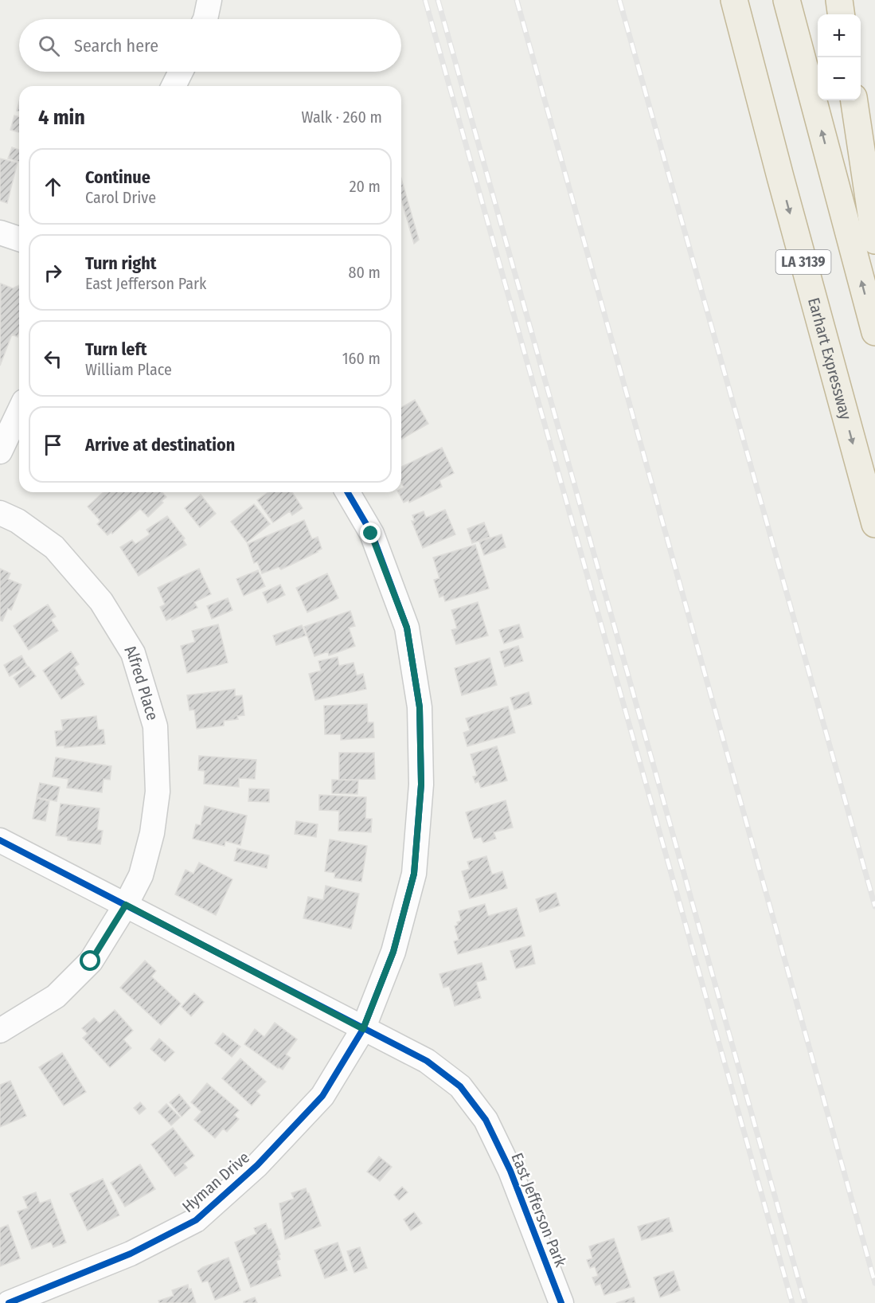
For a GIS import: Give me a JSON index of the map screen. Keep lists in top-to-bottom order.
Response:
{
  "streets": {
    "highway": ["LA 3139", "Earhart Expressway"],
    "street": ["Alfred Place", "Hyman Drive", "East Jefferson Park"]
  },
  "crossings": [
    ["Alfred Place", "East Jefferson Park"],
    ["Hyman Drive", "East Jefferson Park"]
  ],
  "page": {
    "map_buttons": ["+", "−"],
    "search": "Search here",
    "heading": ["4 min", "Walk · 260 m"],
    "list": [
      ["Continue", "Carol Drive", "20 m"],
      ["Turn right", "East Jefferson Park", "80 m"],
      ["Turn left", "William Place", "160 m"],
      "Arrive at destination"
    ]
  }
}
